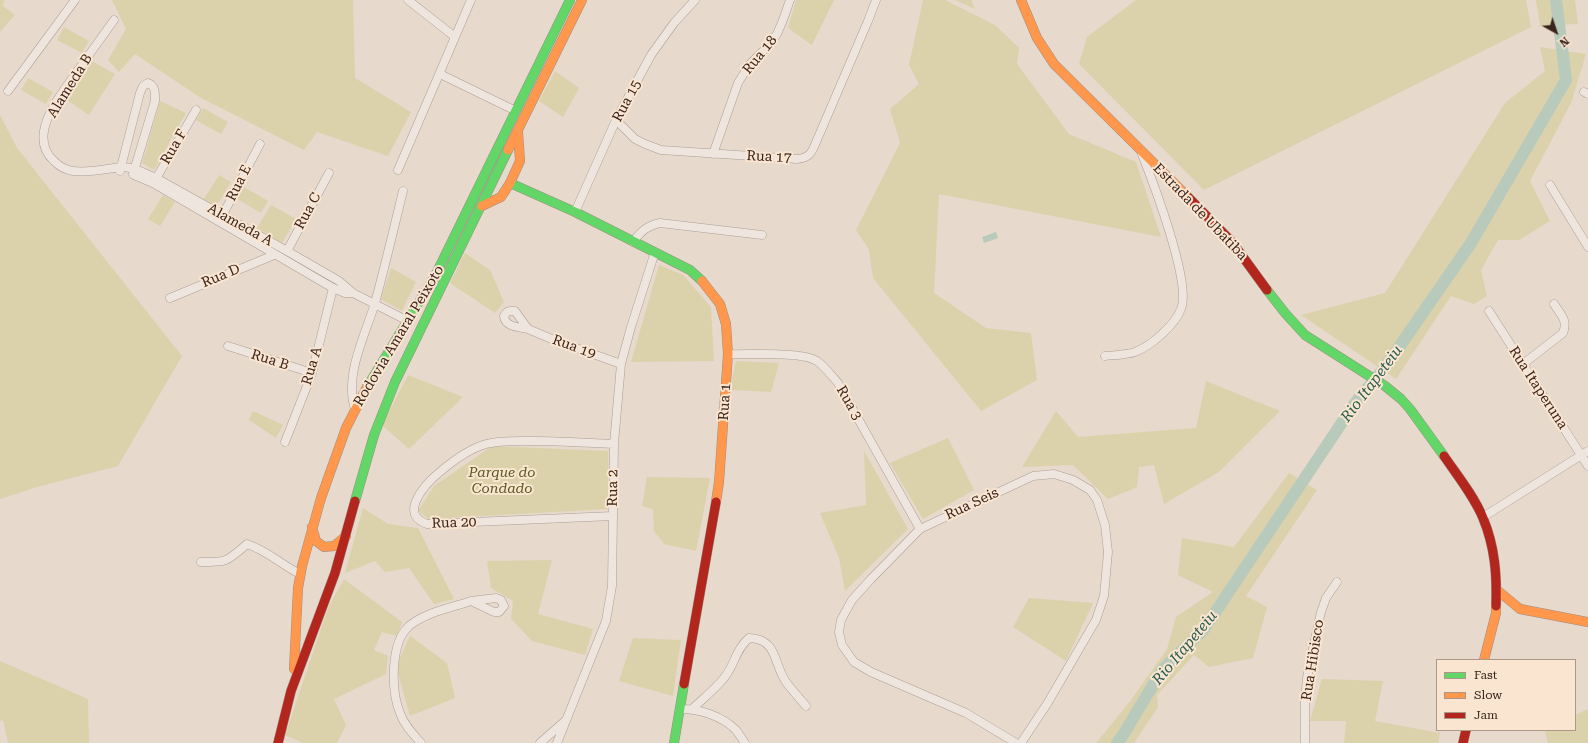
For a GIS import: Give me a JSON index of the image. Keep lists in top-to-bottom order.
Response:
{
  "streets": {
    "main road": ["Estrada de Ubatiba", "Rodovia Amaral Peixoto", "Rua 1"],
    "street": [
      "Rua 18",
      "Alameda B",
      "Rua 15",
      "Rua F",
      "Rua 17",
      "Rua E",
      "Rua C",
      "Alameda A",
      "Rua D",
      "Rua 19",
      "Rua B",
      "Rua A",
      "Rua Itaperuna",
      "Rua 3",
      "Rua 2",
      "Rua Seis",
      "Rua 20",
      "Rua Hibisco"
    ]
  },
  "crossings": [
    ["Rua 18", "Rua 17"],
    ["Alameda B", "Alameda A"],
    ["Rua 15", "Rua 17"],
    ["Rua 15", "Rua 1"],
    ["Rua F", "Alameda A"],
    ["Rua E", "Alameda A"],
    ["Rua C", "Alameda A"],
    ["Alameda A", "Rua D"],
    ["Alameda A", "Rodovia Amaral Peixoto"],
    ["Alameda A", "Rua A"],
    ["Rua 19", "Rua 2"],
    ["Rua B", "Rua A"],
    ["Rua 1", "Rua 3"],
    ["Rua 1", "Rua 2"],
    ["Rua 3", "Rua Seis"],
    ["Rua 2", "Rua 20"]
  ],
  "water": ["Rio Itapeteiu"],
  "parks": ["Parque do Condado"],
  "legend": ["Fast", "Slow", "Jam"],
  "north": "bottom right"
}
